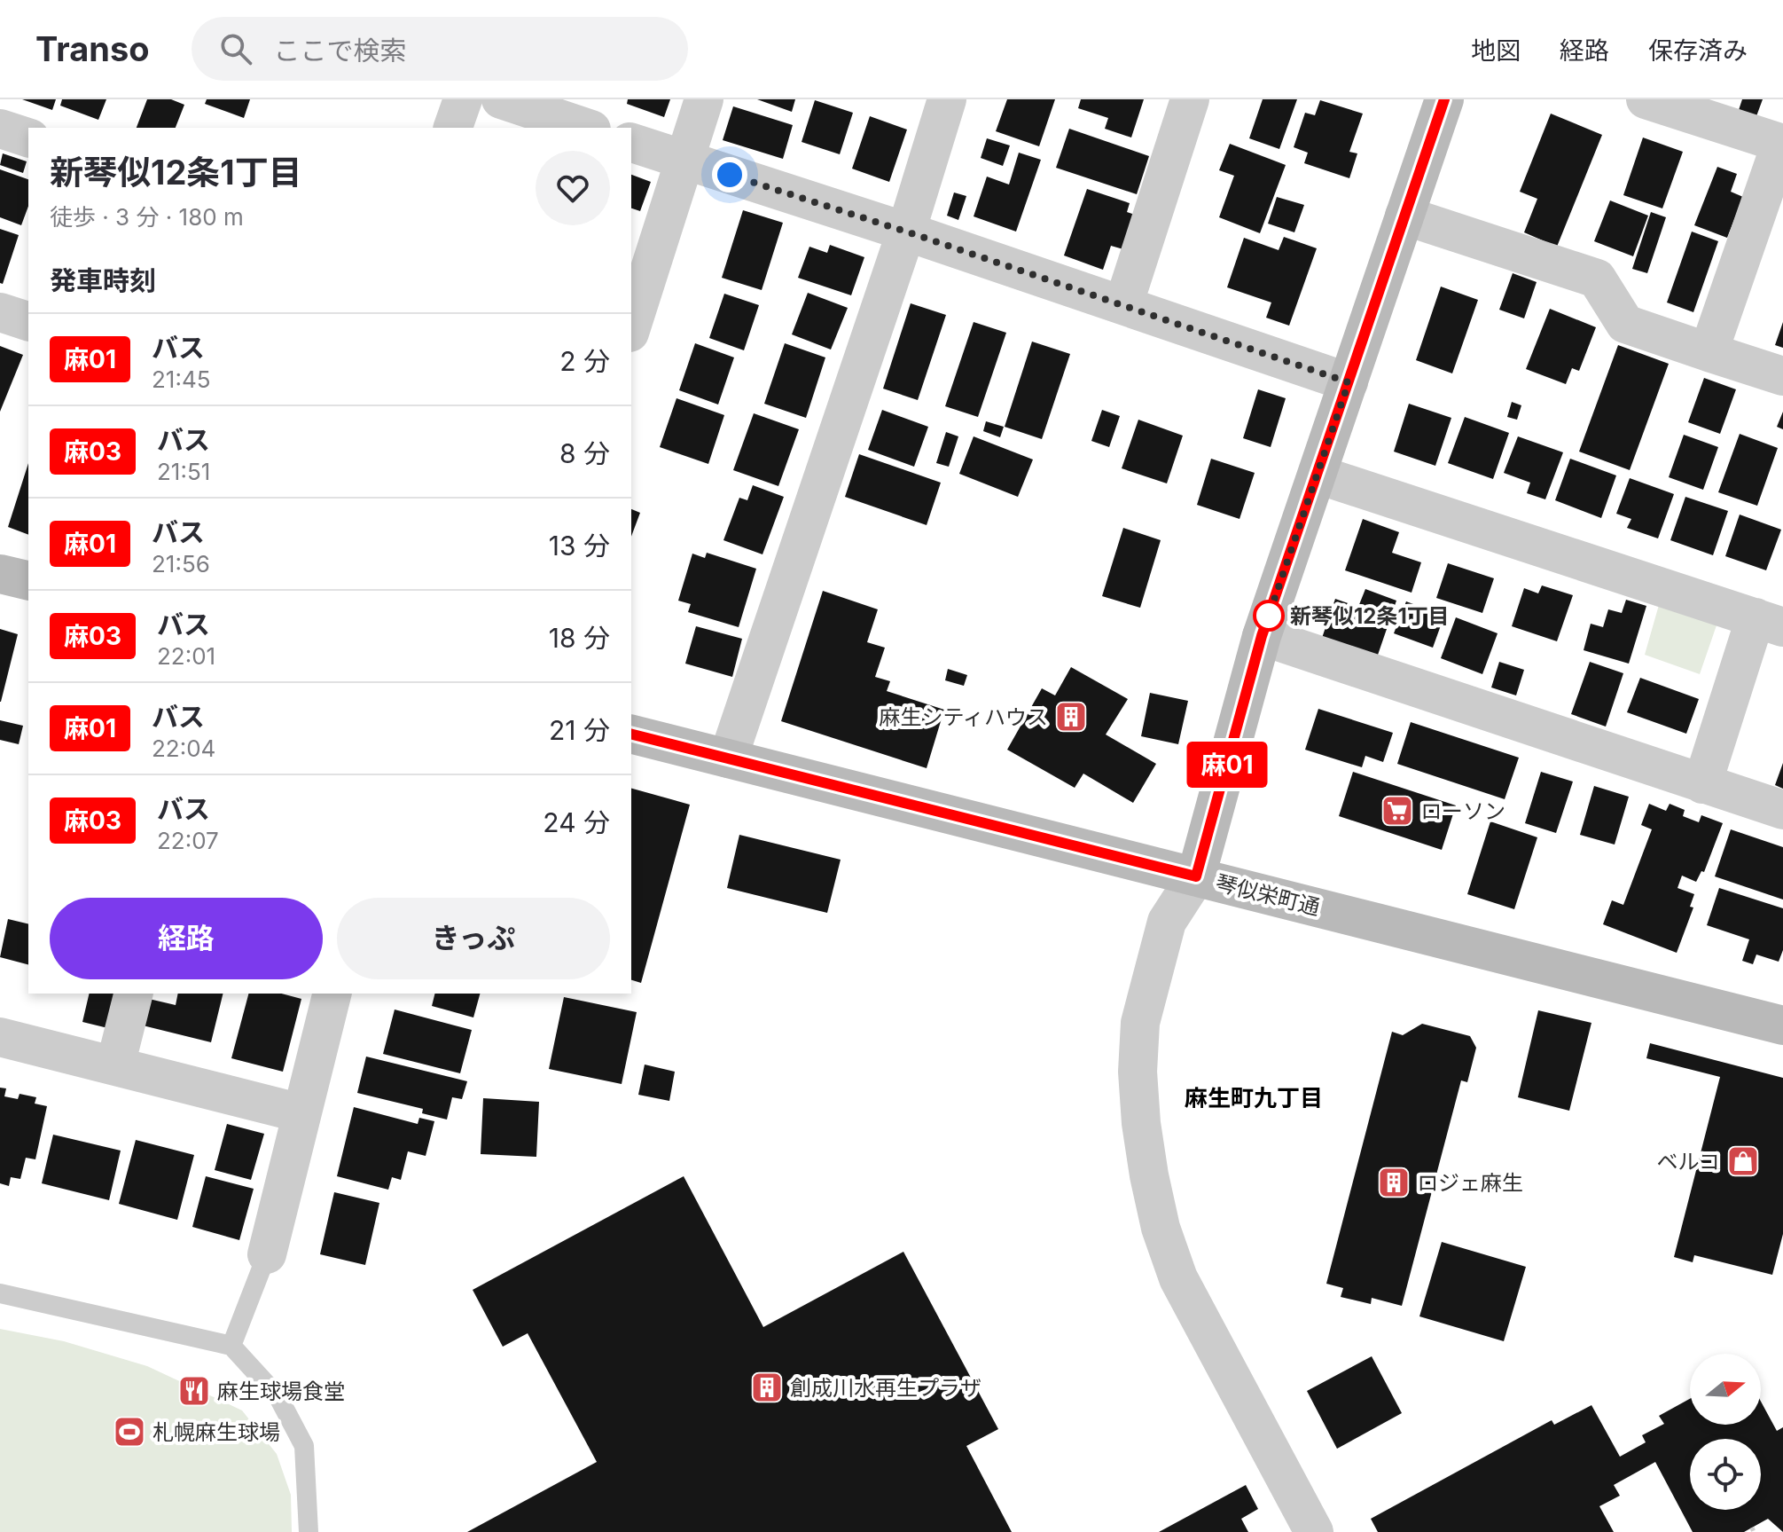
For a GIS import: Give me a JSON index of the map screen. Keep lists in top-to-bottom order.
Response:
{
  "streets": {
    "main road": ["琴似栄町通"]
  },
  "districts": ["麻生町九丁目"],
  "places": {
    "other": ["新琴似12条1丁目"],
    "building": ["麻生シティハウス", "ロジェ麻生", "創成川水再生プラザ"],
    "supermarket": ["ローソン"],
    "shop": ["ベルコ"],
    "restaurant": ["麻生球場食堂"],
    "sports": ["札幌麻生球場"]
  },
  "lines": ["bus line 麻01"],
  "north": "right",
  "page": {
    "header": "Transo",
    "search": "ここで検索",
    "nav": ["地図", "経路", "保存済み"],
    "on_map": "麻01",
    "heading": [
      ["新琴似12条1丁目", "徒歩 · 3 分 · 180 m"],
      "発車時刻"
    ],
    "list": [
      {
        "mark": "麻01",
        "name": "バス",
        "note": "21:45",
        "value": "2 分"
      },
      {
        "mark": "麻03",
        "name": "バス",
        "note": "21:51",
        "value": "8 分"
      },
      {
        "mark": "麻01",
        "name": "バス",
        "note": "21:56",
        "value": "13 分"
      },
      {
        "mark": "麻03",
        "name": "バス",
        "note": "22:01",
        "value": "18 分"
      },
      {
        "mark": "麻01",
        "name": "バス",
        "note": "22:04",
        "value": "21 分"
      },
      {
        "mark": "麻03",
        "name": "バス",
        "note": "22:07",
        "value": "24 分"
      }
    ],
    "buttons": ["経路", "きっぷ"]
  }
}
